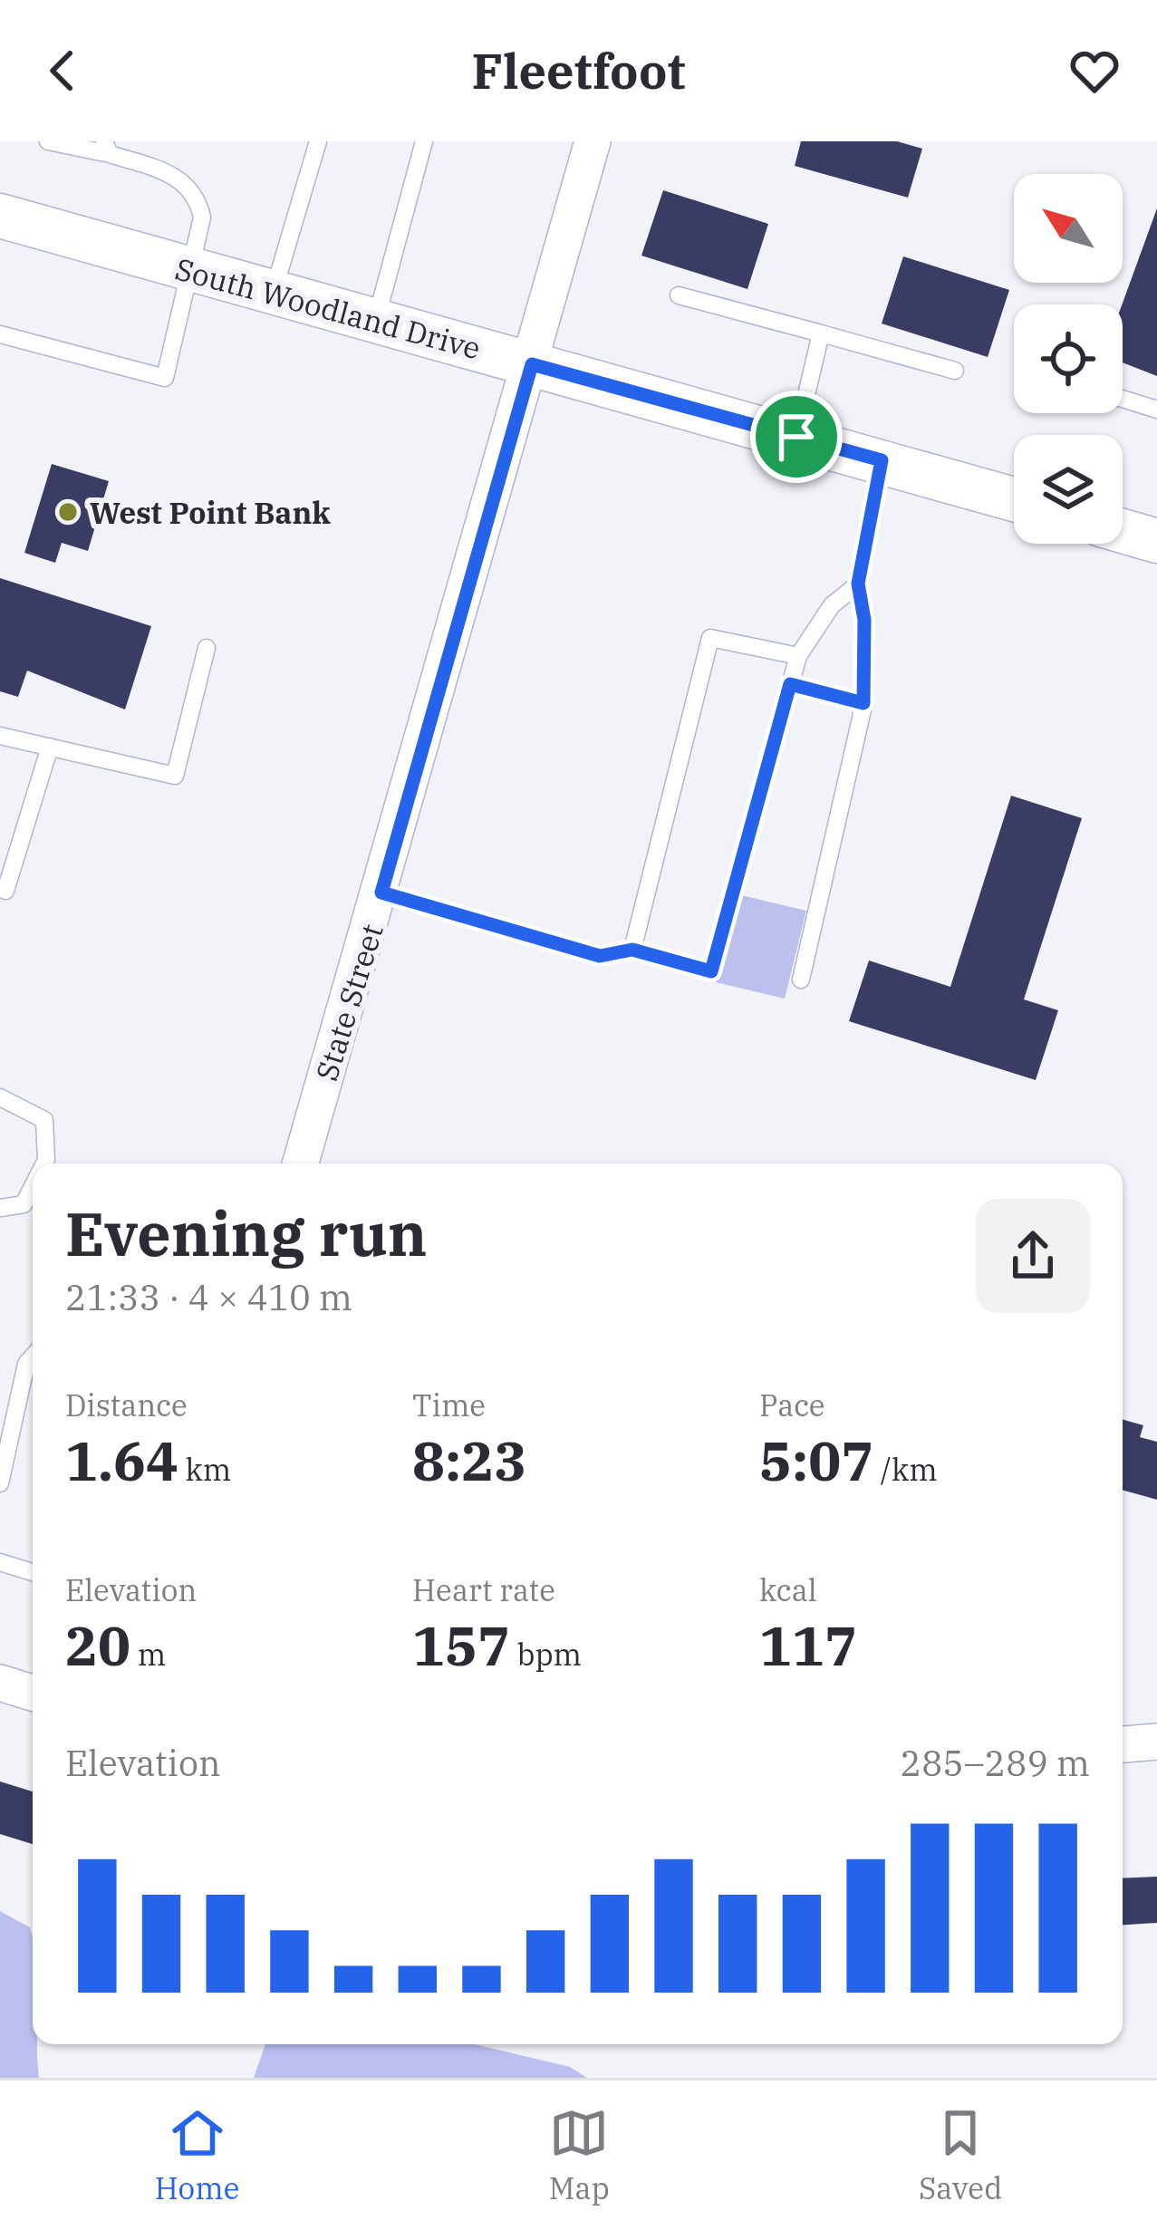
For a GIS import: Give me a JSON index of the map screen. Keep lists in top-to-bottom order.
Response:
{
  "streets": {
    "street": ["South Woodland Drive", "State Street"]
  },
  "crossings": [
    ["South Woodland Drive", "State Street"]
  ],
  "places": ["West Point Bank"],
  "north": "top left",
  "page": {
    "header": "Fleetfoot",
    "heading": ["Evening run", "21:33 · 4 × 410 m"],
    "stats": [
      ["Distance", "1.64 km"],
      ["Time", "8:23"],
      ["Pace", "5:07 /km"],
      ["Elevation", "20 m"],
      ["Heart rate", "157 bpm"],
      ["kcal", "117"]
    ],
    "chart": ["Elevation", "285–289 m"],
    "tabs": ["Home", "Map", "Saved"]
  }
}
